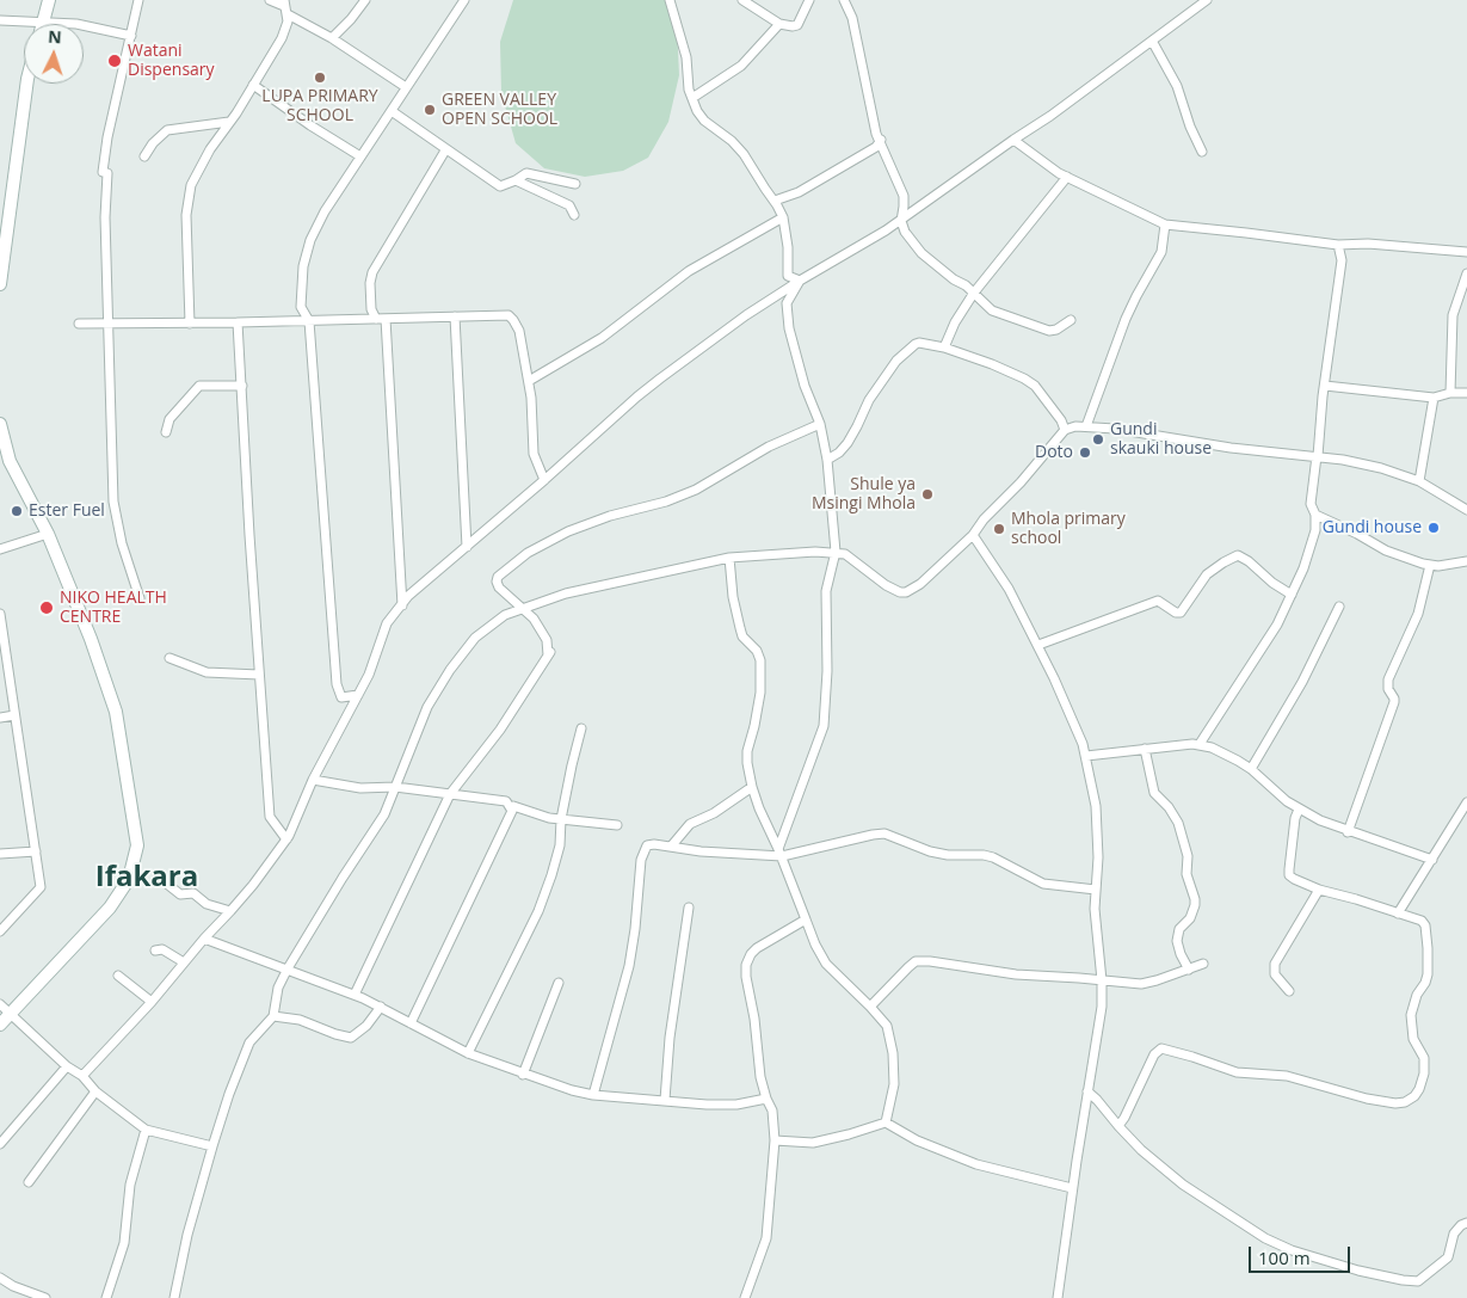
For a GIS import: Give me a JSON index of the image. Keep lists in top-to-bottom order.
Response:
{
  "districts": ["Ifakara"],
  "places": [
    "Watani Dispensary",
    "LUPA PRIMARY SCHOOL",
    "GREEN VALLEY OPEN SCHOOL",
    "Gundi skauki house",
    "Doto",
    "Shule ya Msingi Mhola",
    "Ester Fuel",
    "Gundi house",
    "Mhola primary school",
    "NIKO HEALTH CENTRE"
  ],
  "scale_bar": "100 m",
  "north": "top"
}
